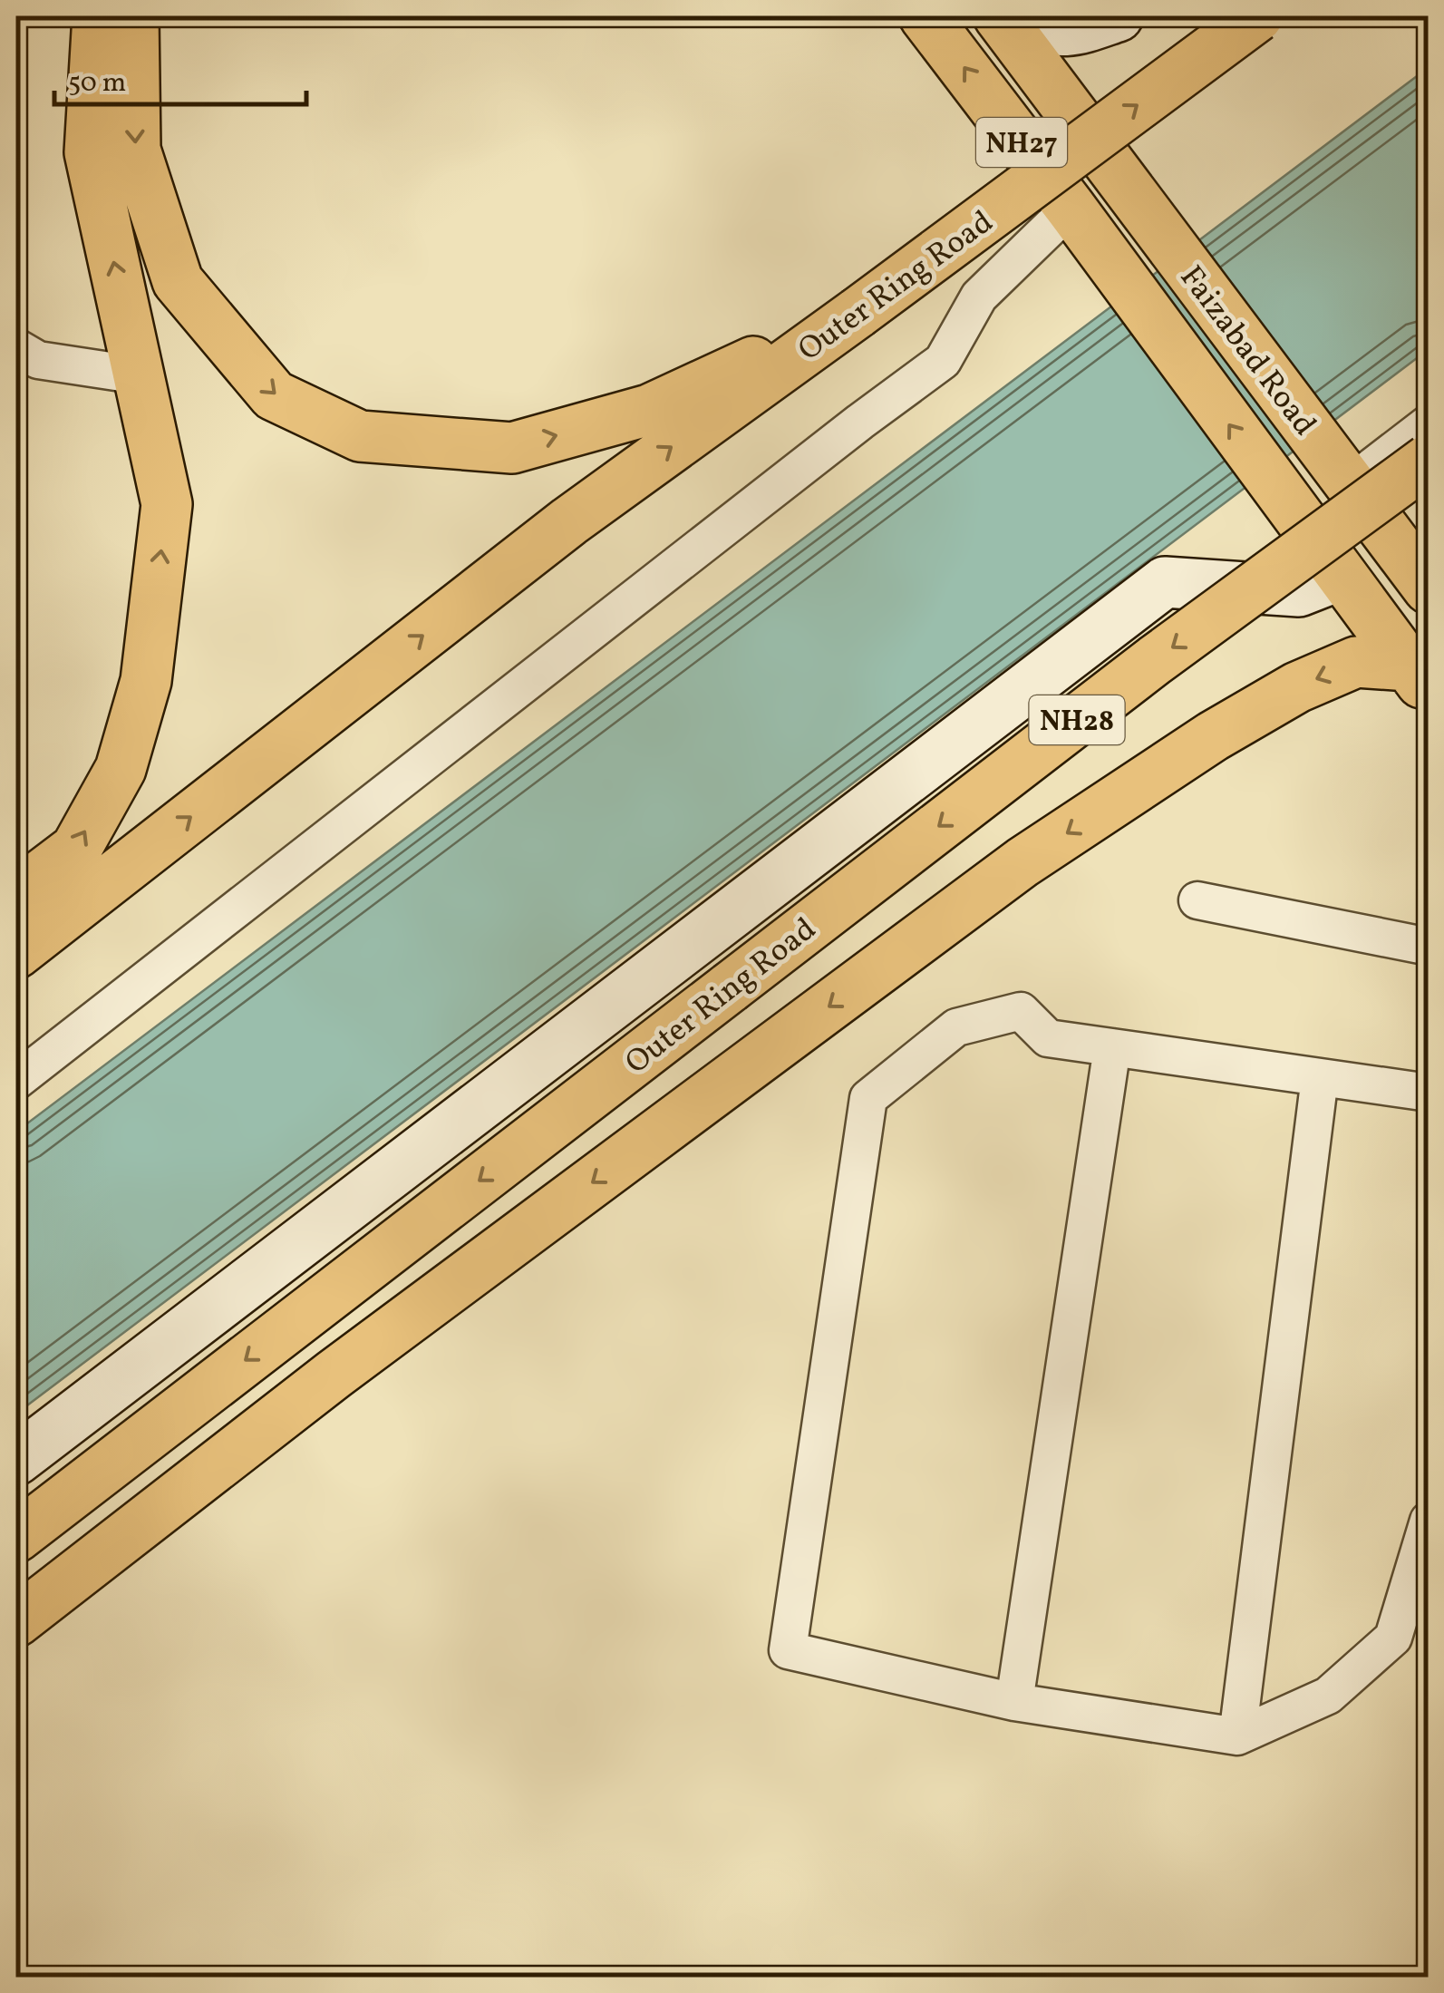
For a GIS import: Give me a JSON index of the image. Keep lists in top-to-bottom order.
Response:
{
  "streets": {
    "highway": [
      "NH27",
      "Outer Ring Road",
      "Faizabad Road",
      "NH28"
    ]
  },
  "crossings": [
    ["NH27", "Faizabad Road"]
  ],
  "scale_bar": "50 m"
}
